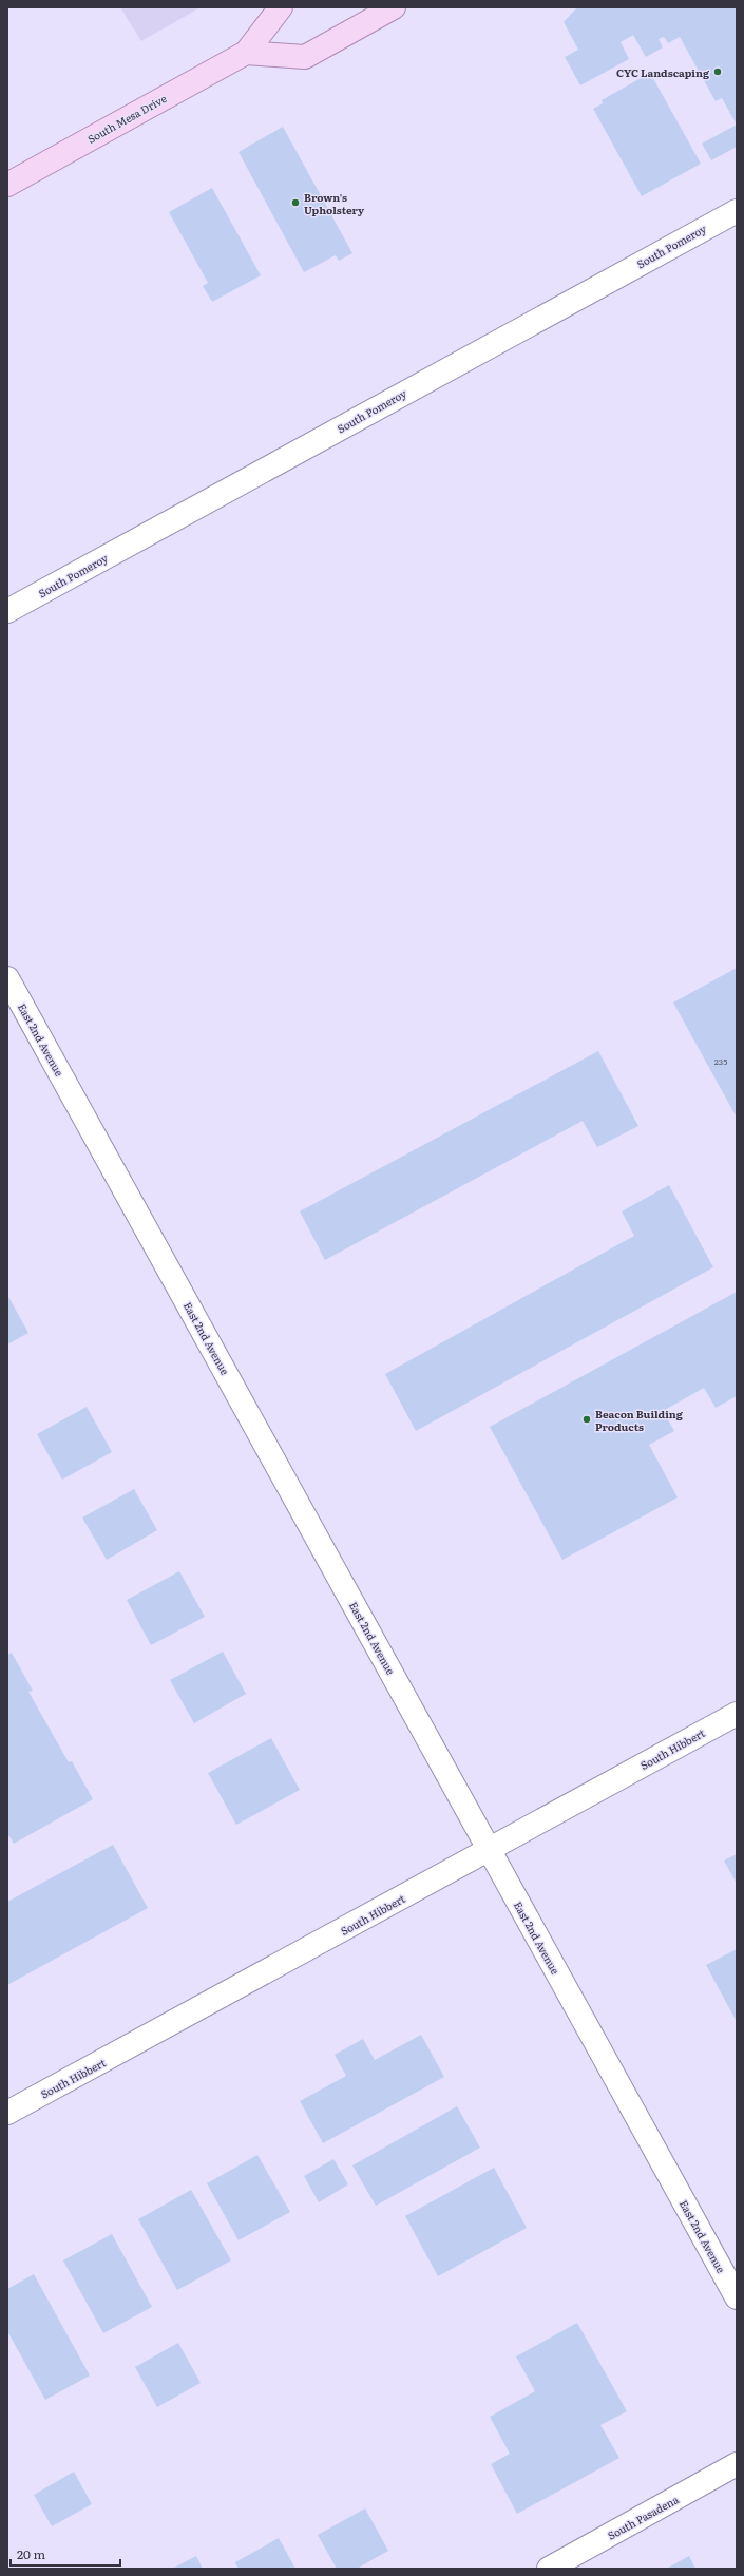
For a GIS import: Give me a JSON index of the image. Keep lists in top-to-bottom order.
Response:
{
  "streets": {
    "main road": ["South Mesa Drive"],
    "street": [
      "South Pomeroy",
      "East 2nd Avenue",
      "South Hibbert",
      "South Pasadena"
    ]
  },
  "crossings": [
    ["East 2nd Avenue", "South Hibbert"]
  ],
  "places": ["CYC Landscaping", "Brown's Upholstery", "Beacon Building Products"],
  "house_numbers": ["235"],
  "scale_bar": "20 m"
}
